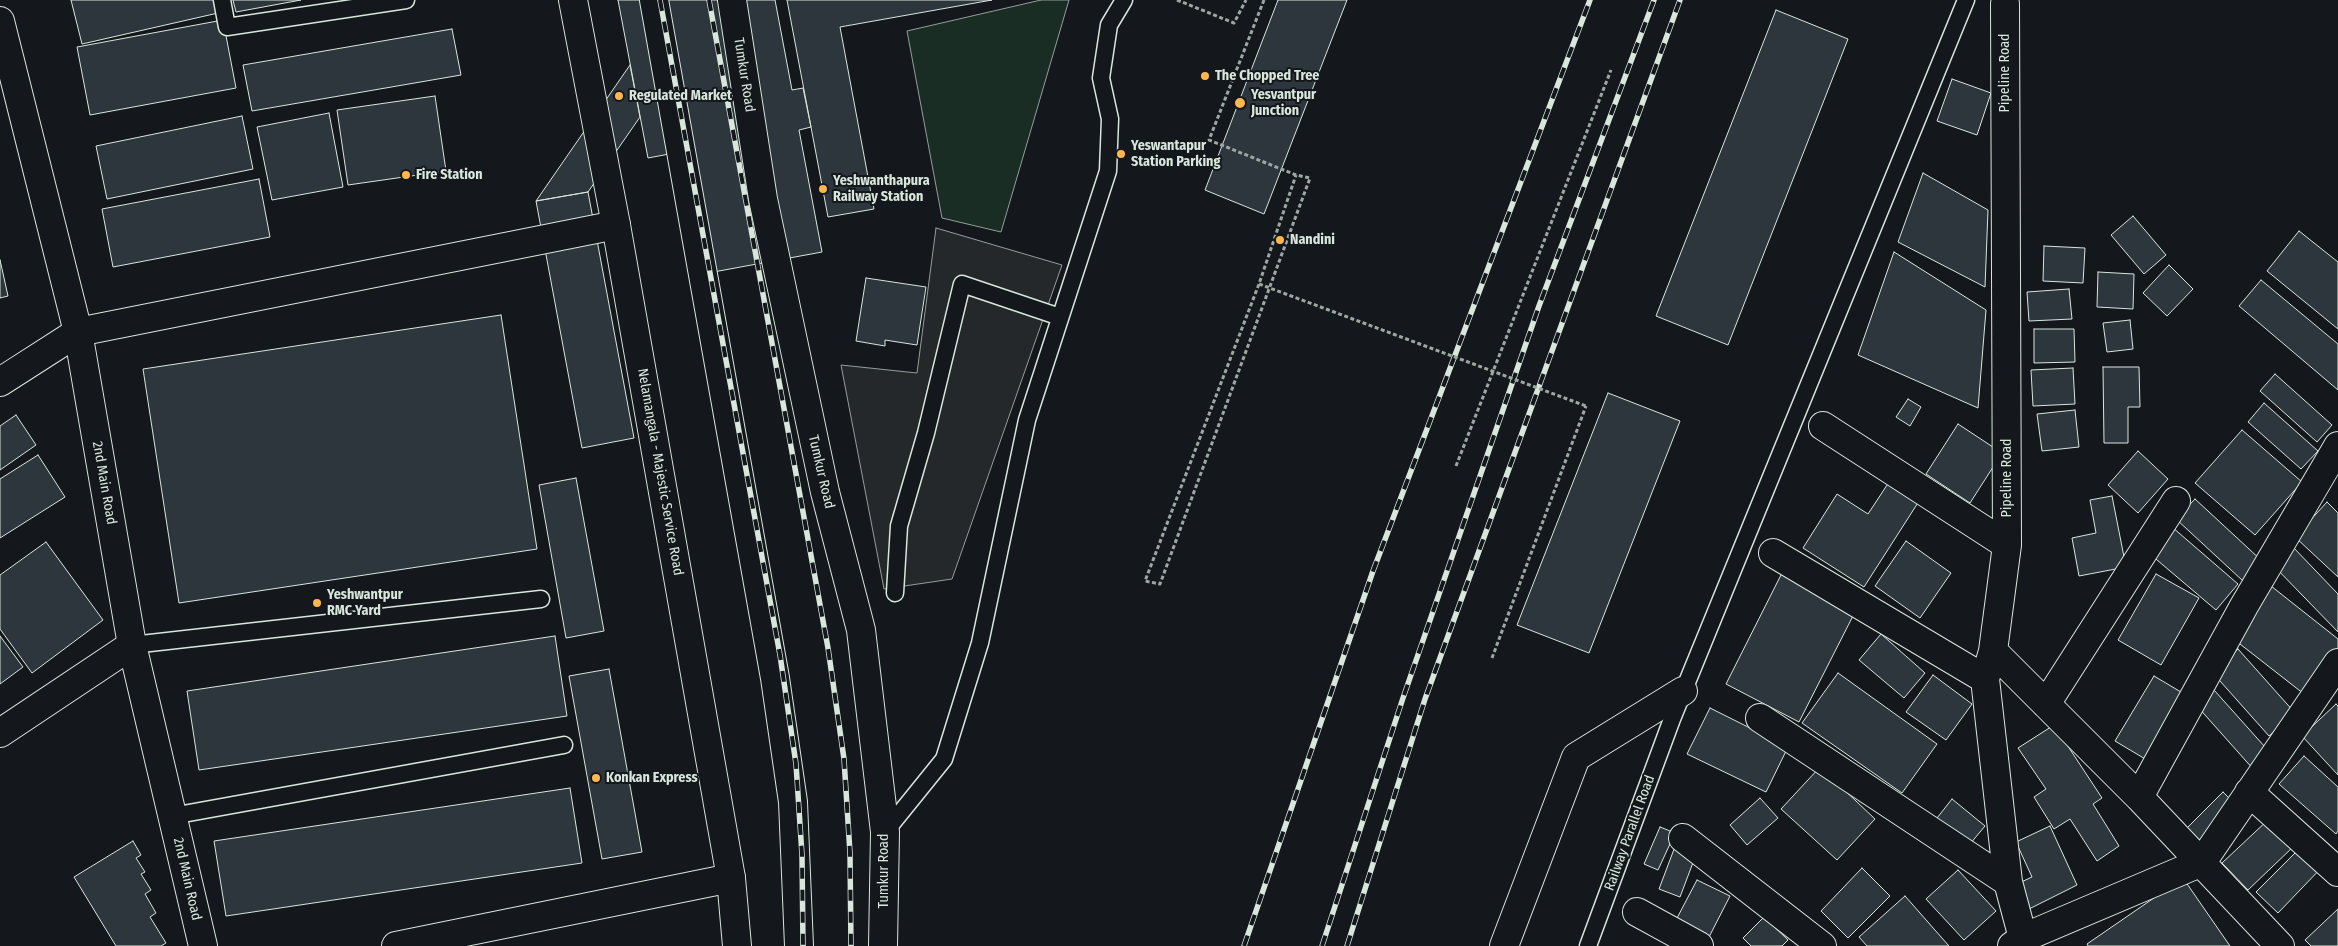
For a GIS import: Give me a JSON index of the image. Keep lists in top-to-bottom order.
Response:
{
  "streets": {
    "main road": [
      "Pipeline Road",
      "Tumkur Road",
      "Nelamangala - Majestic Service Road",
      "2nd Main Road"
    ],
    "lane": ["Railway Parallel Road"]
  },
  "places": [
    "The Chopped Tree",
    "Regulated Market",
    "Yesvantpur Junction",
    "Yeswantapur Station Parking",
    "Fire Station",
    "Yeshwanthapura Railway Station",
    "Nandini",
    "Yeshwantpur RMC Yard",
    "Konkan Express"
  ]
}
